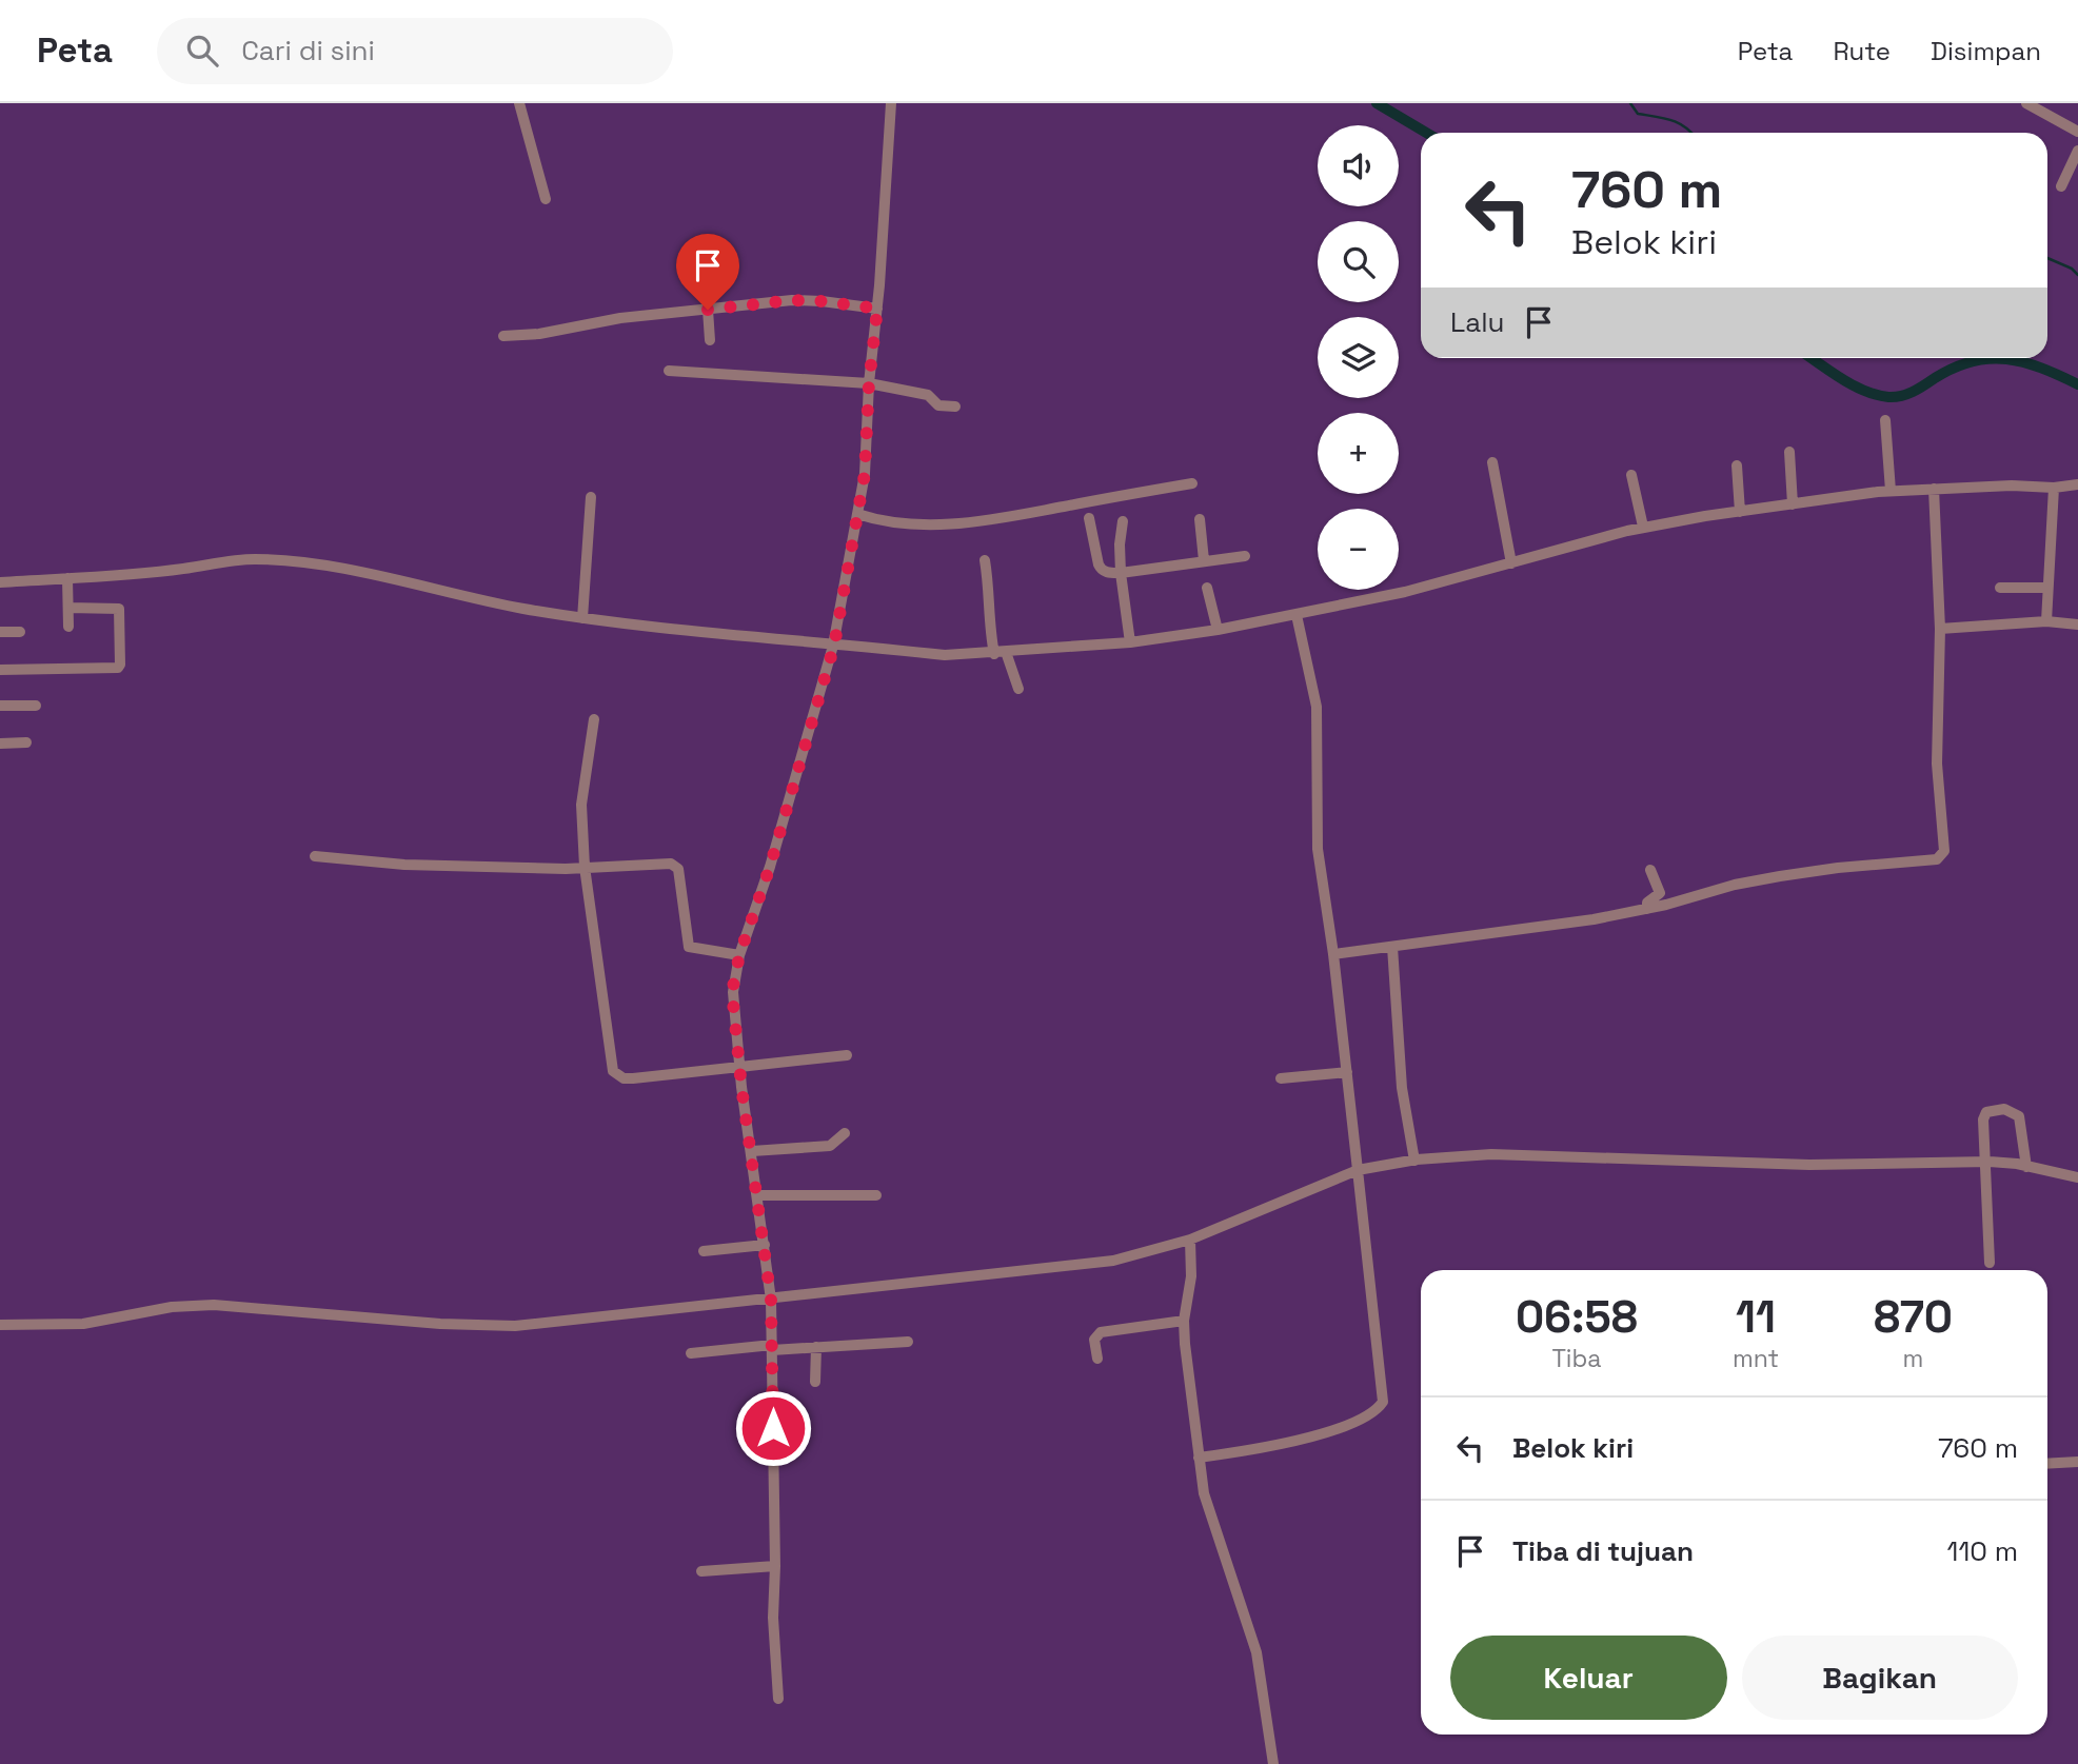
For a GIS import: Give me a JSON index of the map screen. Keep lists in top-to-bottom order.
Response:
{
  "page": {
    "header": "Peta",
    "search": "Cari di sini",
    "nav": ["Peta", "Rute", "Disimpan"],
    "map_buttons": ["+", "−"],
    "turn": ["760 m", "Belok kiri"],
    "then": "Lalu",
    "eta": [
      "06:58",
      "Tiba",
      "11",
      "mnt",
      "870",
      "m"
    ],
    "list": [
      {
        "name": "Belok kiri",
        "value": "760 m"
      },
      {
        "name": "Tiba di tujuan",
        "value": "110 m"
      }
    ],
    "buttons": ["Keluar", "Bagikan"]
  }
}
